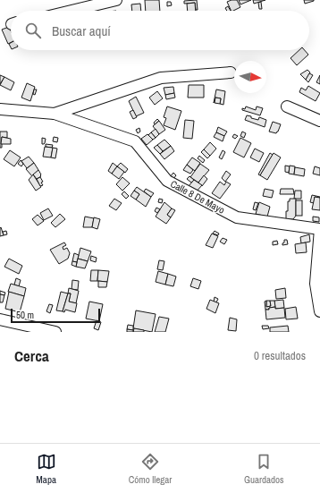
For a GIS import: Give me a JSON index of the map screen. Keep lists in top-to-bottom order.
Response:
{
  "streets": {
    "street": ["Calle 8 De Mayo"]
  },
  "scale_bar": "50 m",
  "north": "right",
  "page": {
    "search": "Buscar aquí",
    "scale": "50 m",
    "heading": ["Cerca", "0 resultados"],
    "nav": ["Mapa", "Cómo llegar", "Guardados"]
  }
}
